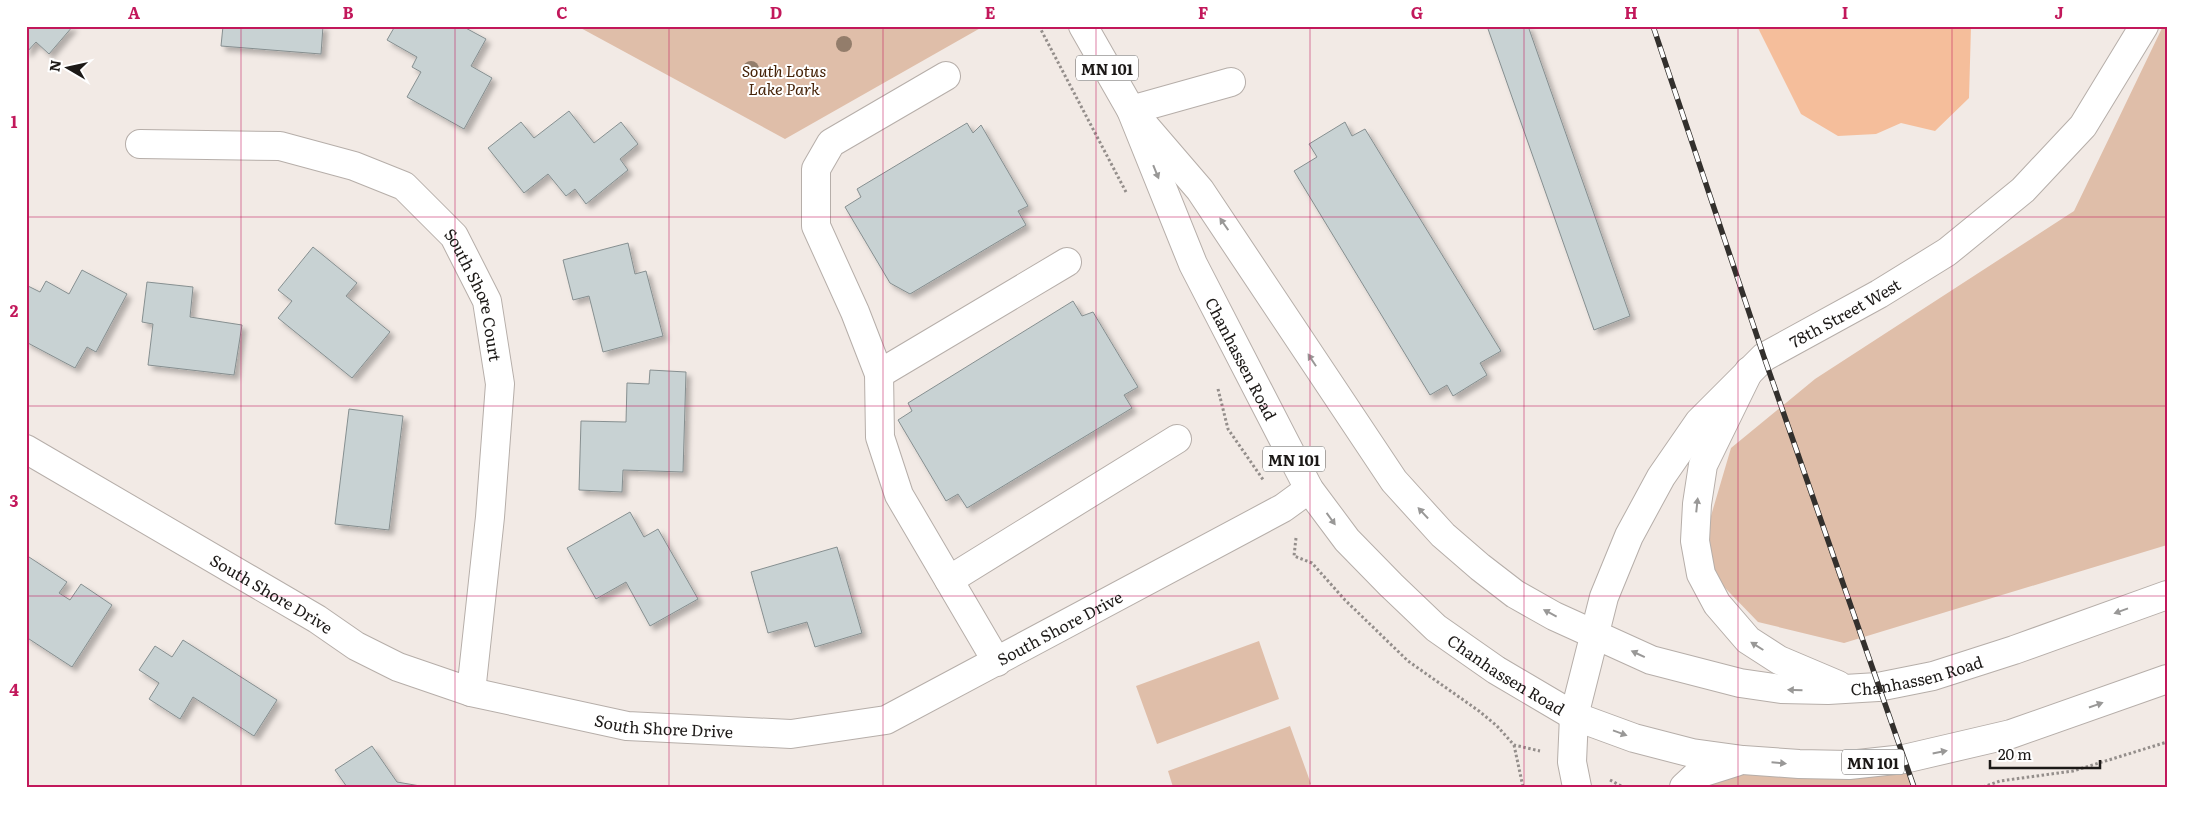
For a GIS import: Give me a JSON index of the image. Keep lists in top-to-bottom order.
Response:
{
  "streets": {
    "main road": [
      "MN 101",
      "South Shore Court",
      "78th Street West",
      "Chanhassen Road",
      "South Shore Drive"
    ]
  },
  "crossings": [
    ["South Shore Court", "South Shore Drive"],
    ["78th Street West", "Chanhassen Road"],
    ["Chanhassen Road", "South Shore Drive"]
  ],
  "parks": ["South Lotus Lake Park"],
  "scale_bar": "20 m",
  "north": "left",
  "grid": {
    "columns": [
      "A",
      "B",
      "C",
      "D",
      "E",
      "F",
      "G",
      "H",
      "I",
      "J"
    ],
    "rows": [
      "1",
      "2",
      "3",
      "4"
    ]
  }
}
